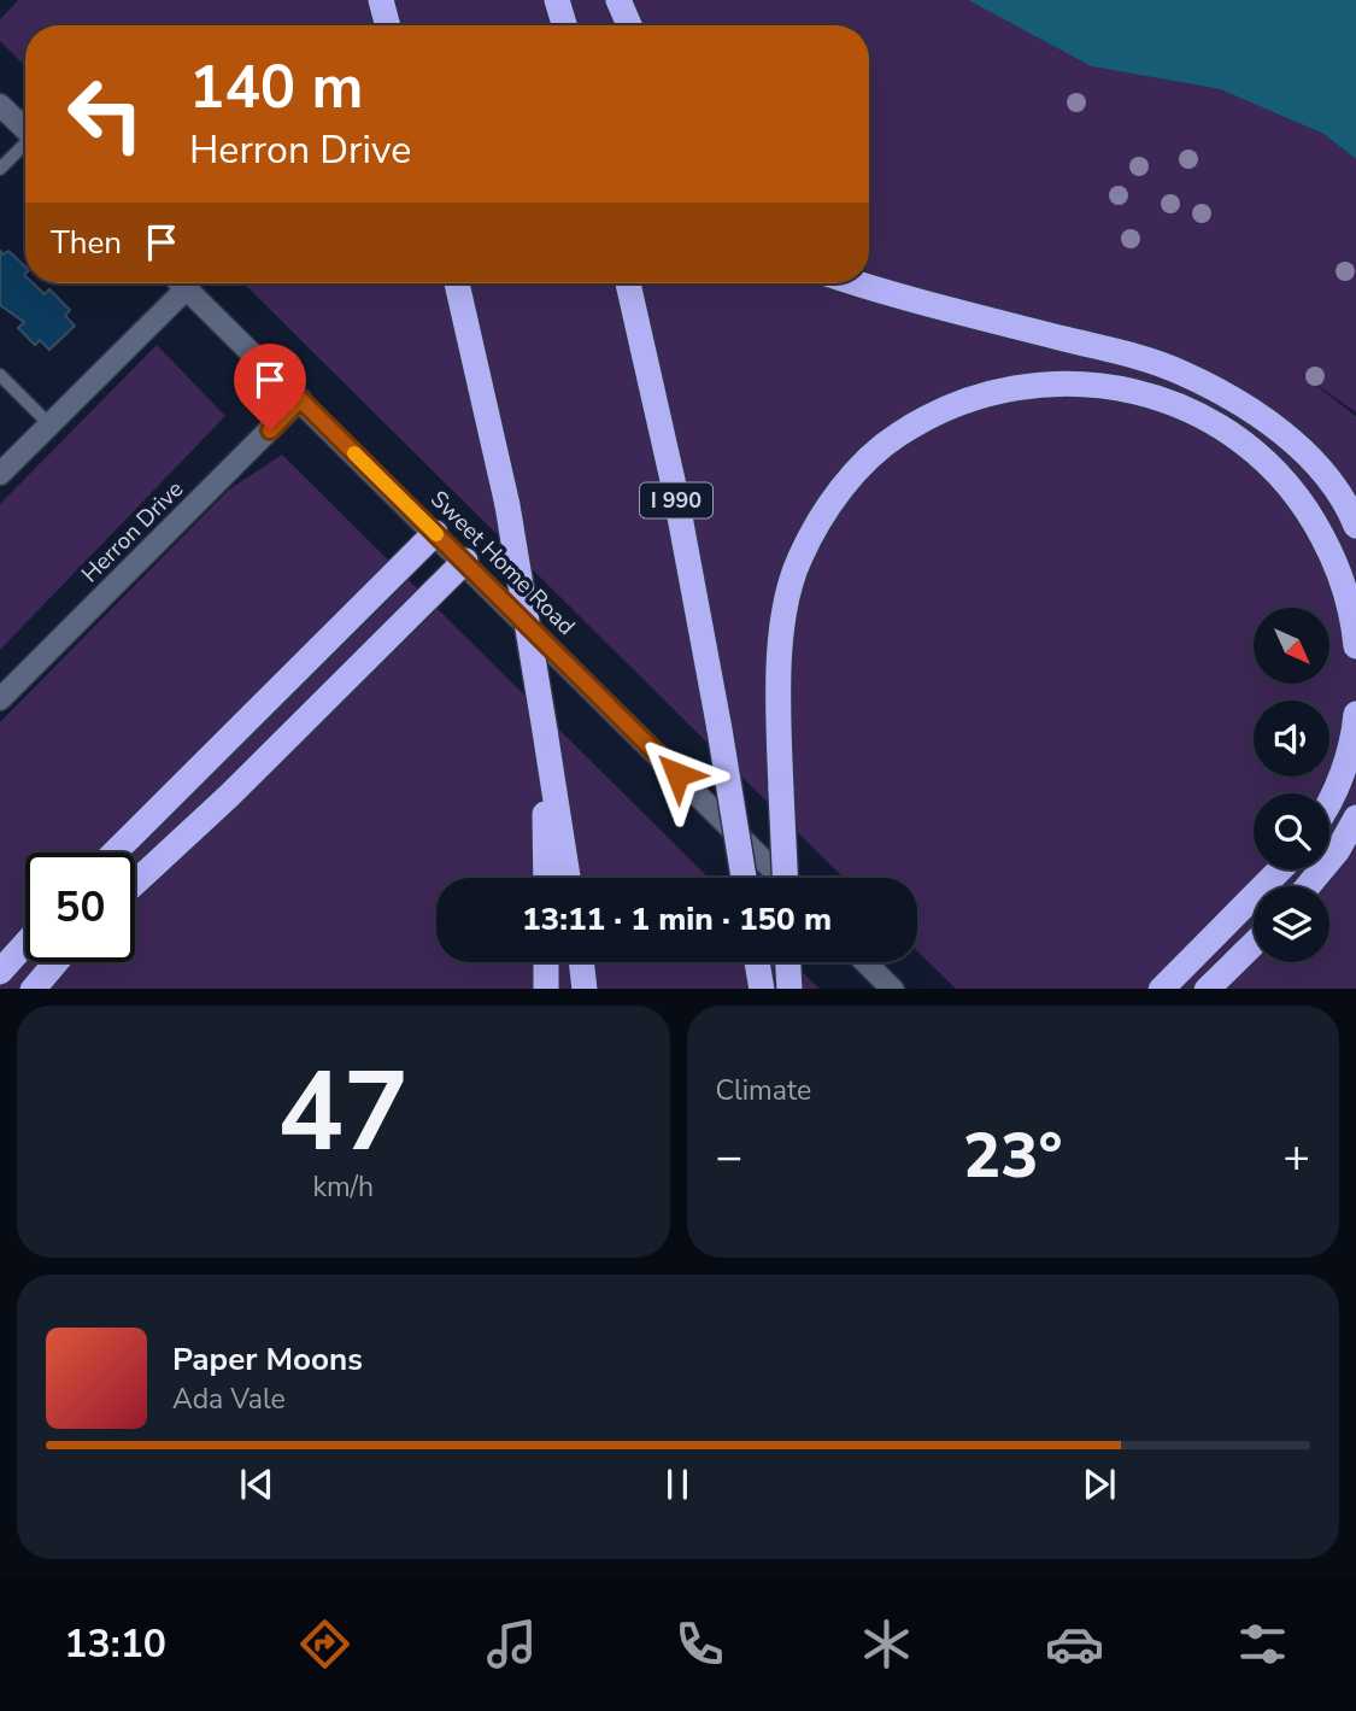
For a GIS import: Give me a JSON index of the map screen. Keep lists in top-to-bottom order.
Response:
{
  "streets": {
    "highway": ["I 990"],
    "main road": ["Herron Drive", "Sweet Home Road"]
  },
  "crossings": [
    ["Herron Drive", "Sweet Home Road"]
  ],
  "north": "bottom right",
  "page": {
    "turn": ["140 m", "Herron Drive"],
    "then": "Then",
    "limit": "50",
    "trip": "13:11 · 1 min · 150 m",
    "tile": [
      ["47", "km/h"],
      "Climate"
    ],
    "heat": ["−", "23°", "+"],
    "song": ["Paper Moons", "Ada Vale"],
    "tabs": "13:10"
  }
}
